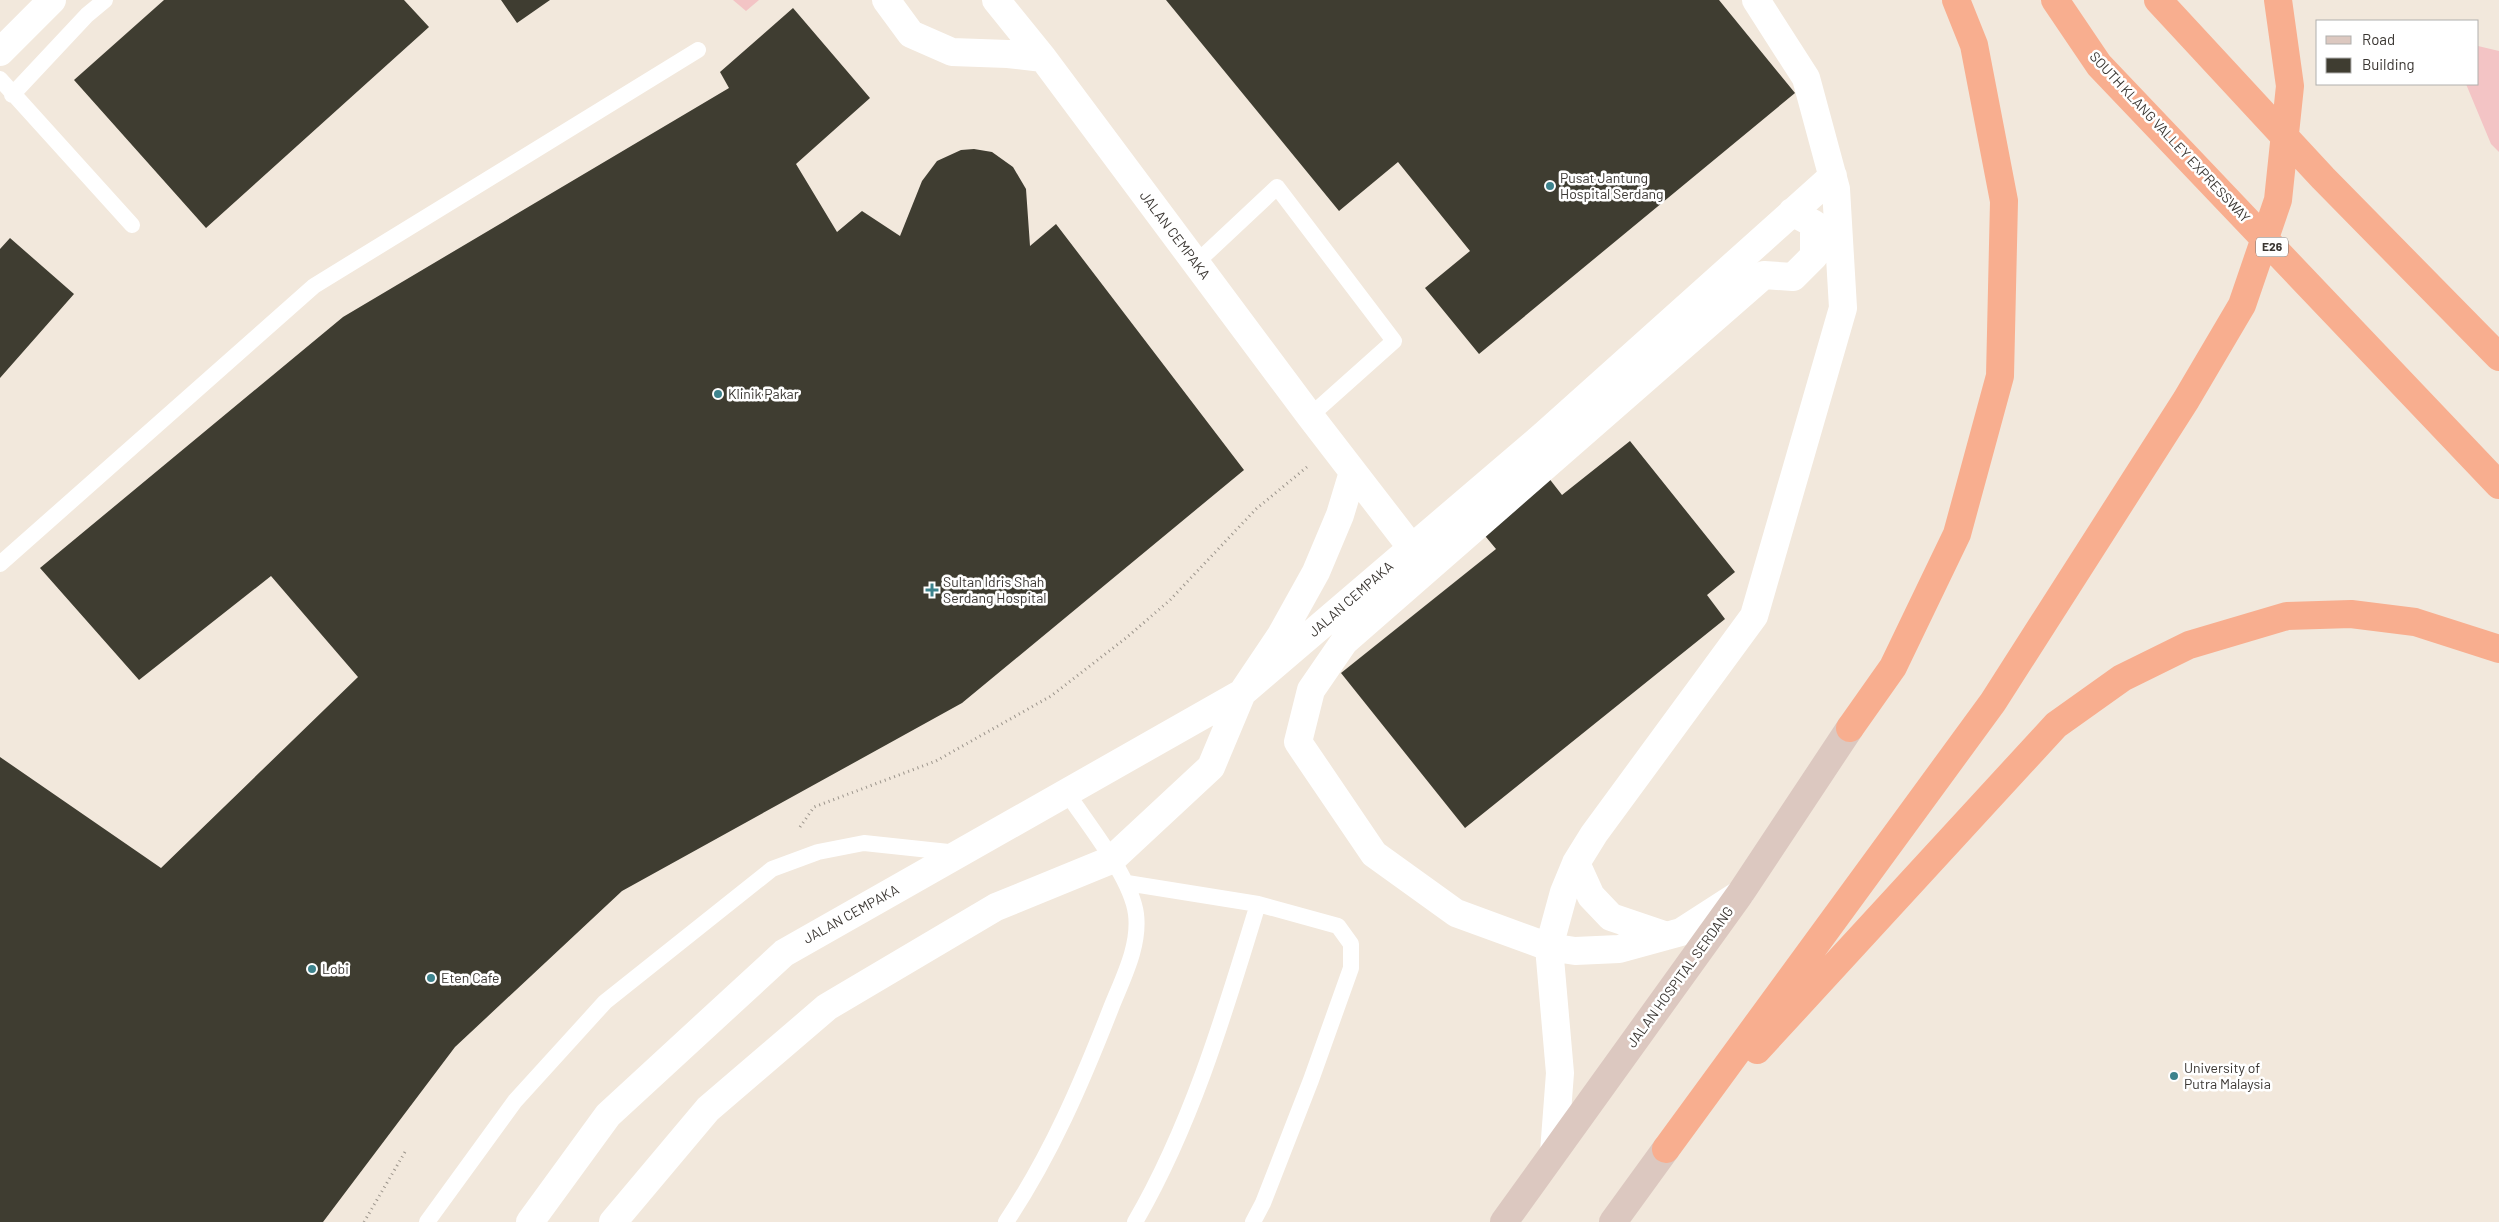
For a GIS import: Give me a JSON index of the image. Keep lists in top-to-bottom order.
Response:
{
  "streets": {
    "highway": ["SOUTH KLANG VALLEY EXPRESSWAY", "E26"],
    "main road": ["JALAN HOSPITAL SERDANG"],
    "street": ["JALAN CEMPAKA"]
  },
  "places": {
    "other": [
      "Pusat Jantung Hospital Serdang",
      "Klinik Pakar",
      "Lobi",
      "Eten Cafe",
      "University of Putra Malaysia"
    ],
    "health": ["Sultan Idris Shah Serdang Hospital"]
  },
  "legend": ["Road", "Building"]
}
